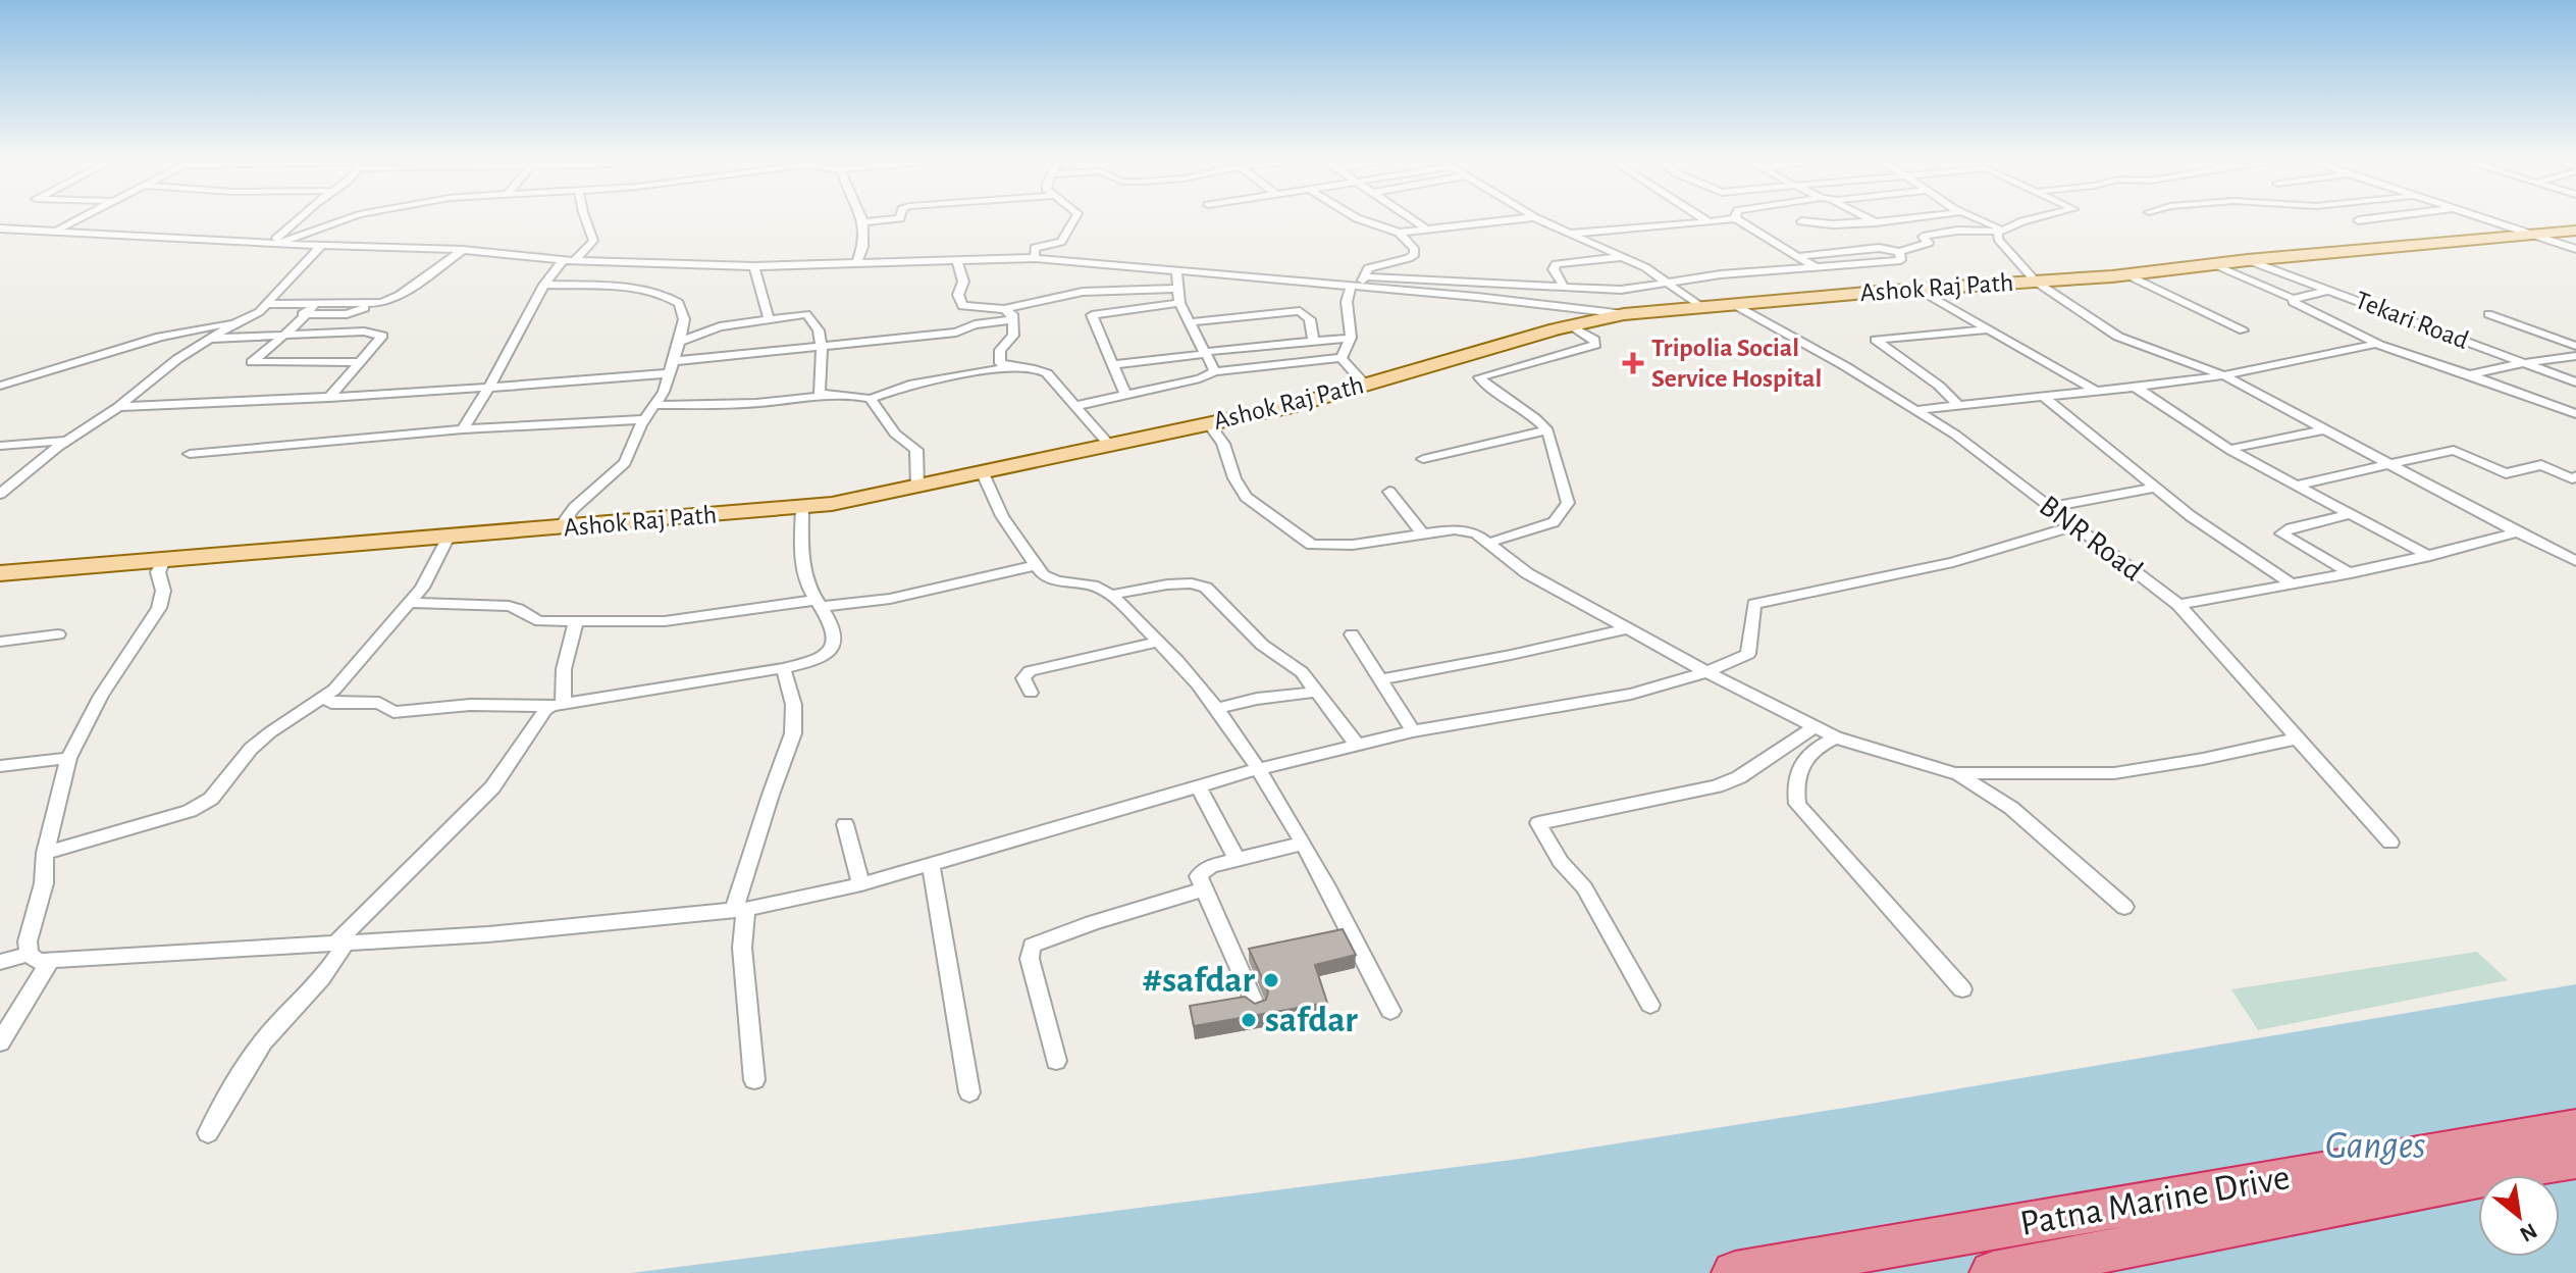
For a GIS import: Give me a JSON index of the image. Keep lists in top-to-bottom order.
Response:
{
  "streets": {
    "highway": ["Patna Marine Drive"],
    "main road": ["Ashok Raj Path"],
    "street": ["Tekari Road", "BNR Road"]
  },
  "crossings": [
    ["Ashok Raj Path", "Tekari Road"],
    ["Ashok Raj Path", "BNR Road"]
  ],
  "water": ["Ganges"],
  "places": {
    "health": ["Tripolia Social Service Hospital"],
    "other": ["#safdar", "safdar"]
  },
  "north": "bottom right"
}
